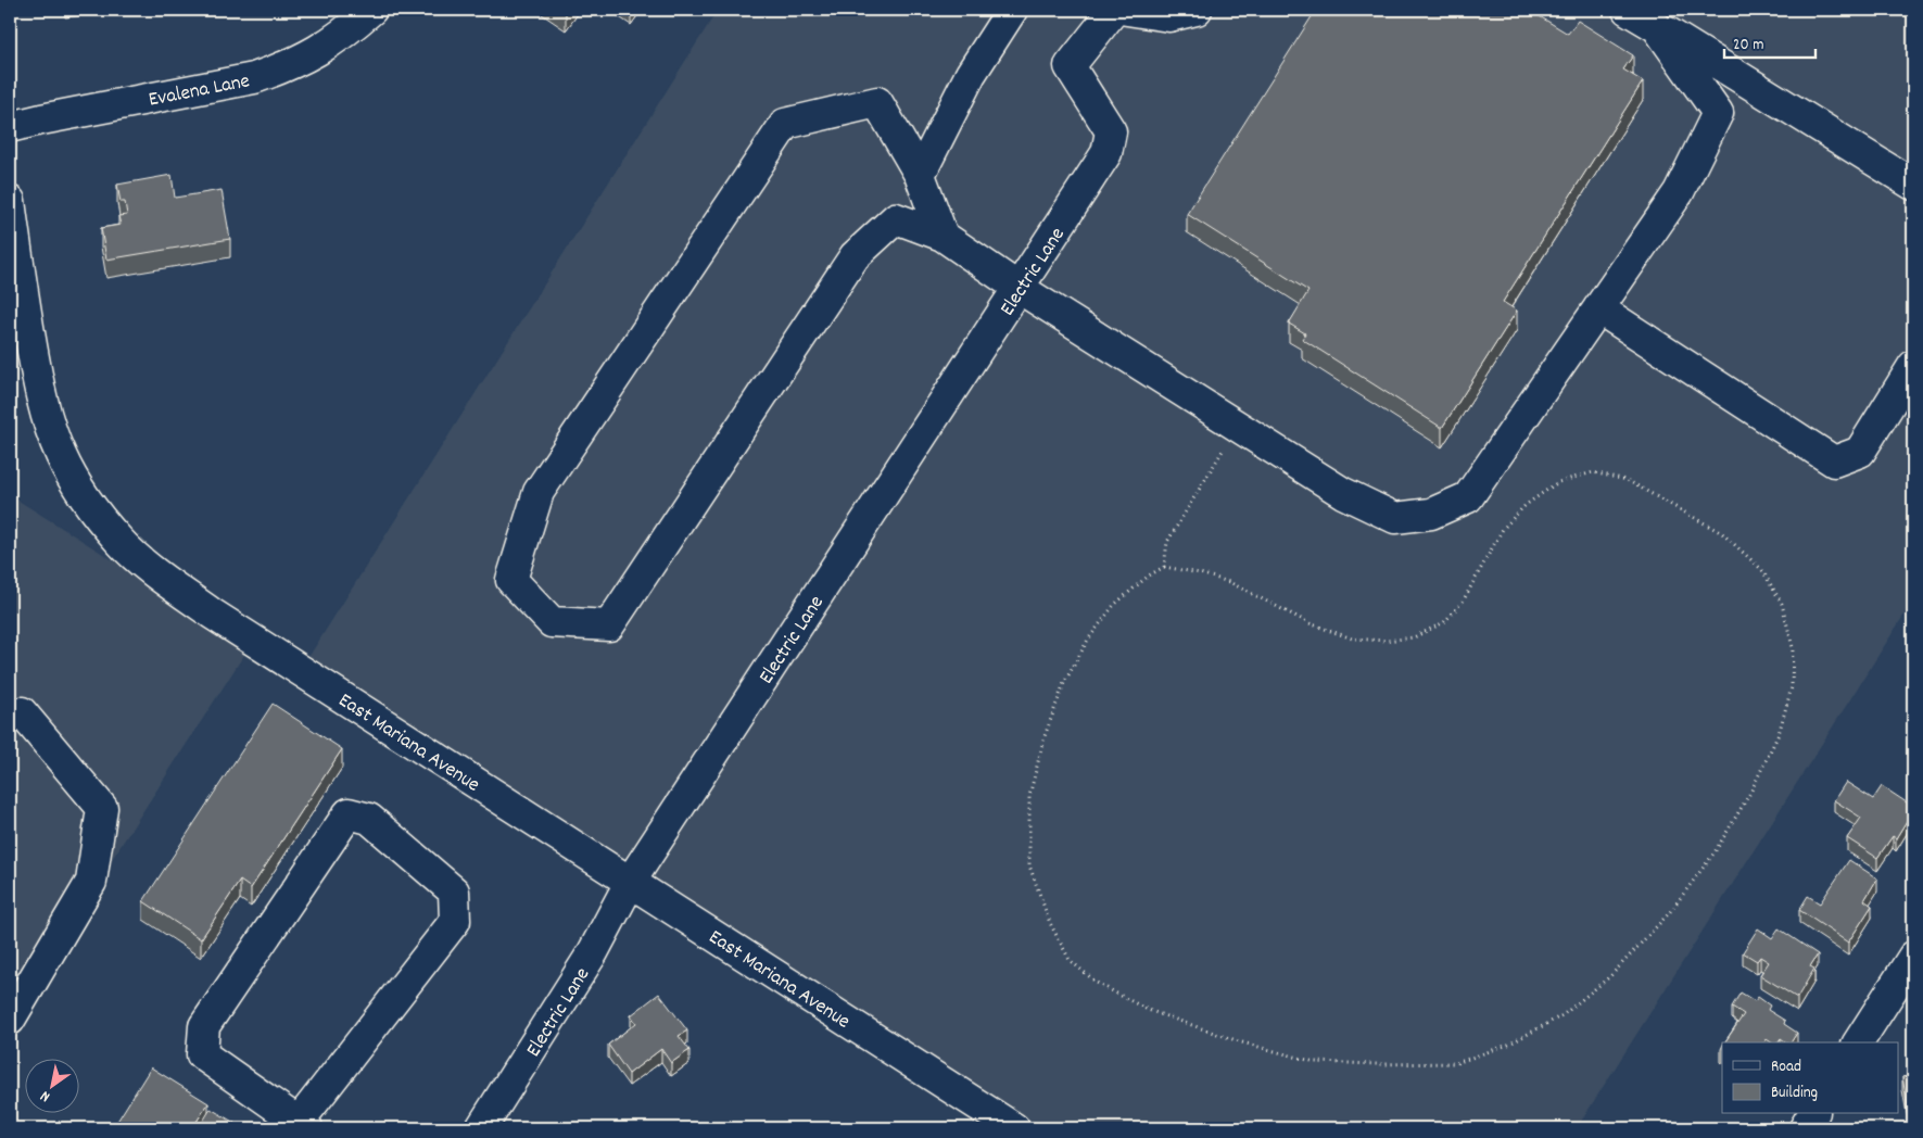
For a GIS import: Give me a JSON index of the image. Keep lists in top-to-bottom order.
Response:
{
  "streets": {
    "street": ["Evalena Lane", "Electric Lane", "East Mariana Avenue"]
  },
  "crossings": [
    ["Electric Lane", "East Mariana Avenue"]
  ],
  "legend": ["Road", "Building"],
  "scale_bar": "20 m",
  "north": "bottom left"
}
